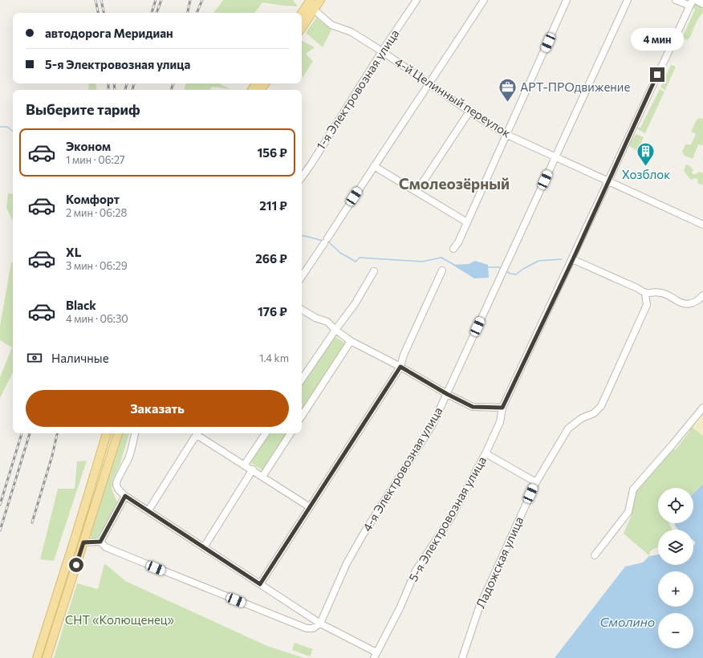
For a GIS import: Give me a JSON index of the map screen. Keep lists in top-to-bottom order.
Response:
{
  "streets": {
    "street": [
      "1-я Электровозная улица",
      "4-й Целинный переулок",
      "4-я Электровозная улица",
      "5-я Электровозная улица",
      "Ладожская улица"
    ]
  },
  "crossings": [
    ["1-я Электровозная улица", "4-й Целинный переулок"],
    ["4-й Целинный переулок", "4-я Электровозная улица"],
    ["4-й Целинный переулок", "5-я Электровозная улица"]
  ],
  "districts": ["Смолеозёрный"],
  "water": ["Смолино"],
  "parks": ["СНТ «Колющенец»"],
  "places": {
    "office": ["АРТ-ПРОдвижение"],
    "building": ["Хозблок"]
  },
  "page": {
    "banner": ["автодорога Меридиан", "5-я Электровозная улица"],
    "bubble": "4 мин",
    "heading": "Выберите тариф",
    "list": [
      {
        "name": "Эконом",
        "note": "1 мин · 06:27",
        "value": "156 ₽"
      },
      {
        "name": "Комфорт",
        "note": "2 мин · 06:28",
        "value": "211 ₽"
      },
      {
        "name": "XL",
        "note": "3 мин · 06:29",
        "value": "266 ₽"
      },
      {
        "name": "Black",
        "note": "4 мин · 06:30",
        "value": "176 ₽"
      }
    ],
    "pay": ["Наличные", "1.4 km"],
    "buttons": "Заказать",
    "map_buttons": ["+", "−"]
  }
}
